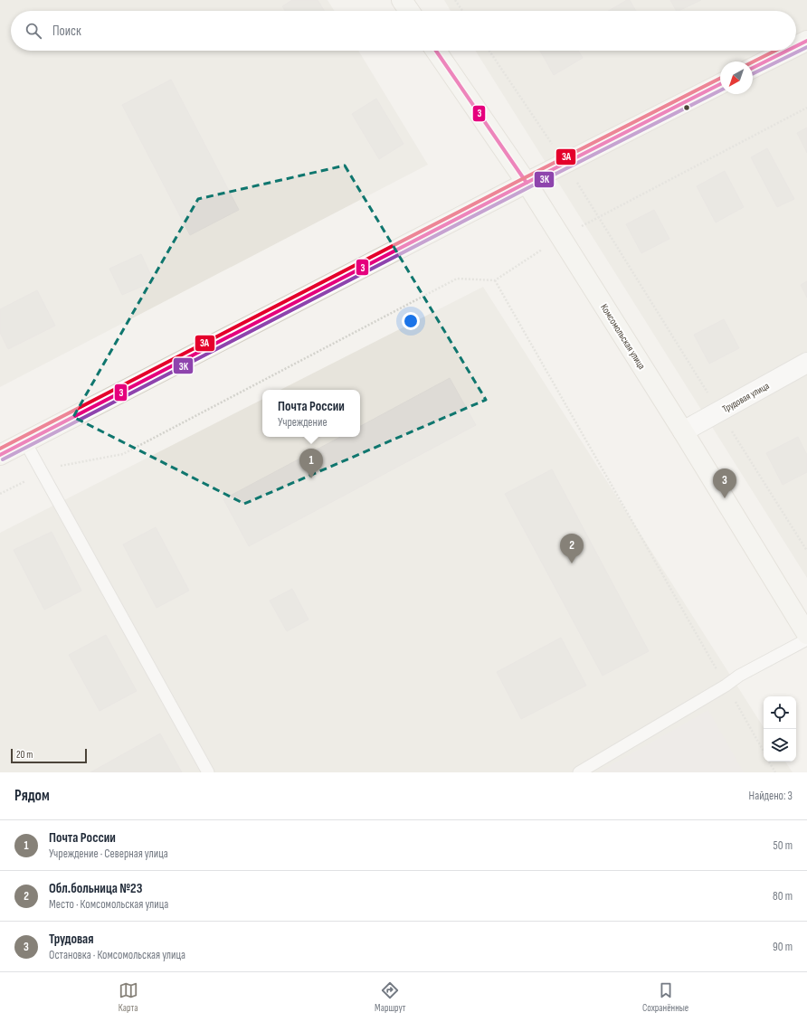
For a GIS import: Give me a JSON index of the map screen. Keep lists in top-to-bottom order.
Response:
{
  "streets": {
    "street": ["Комсомольская улица", "Трудовая улица"]
  },
  "crossings": [
    ["Комсомольская улица", "Трудовая улица"]
  ],
  "lines": ["transit line 3", "transit line 3К", "transit line 3А"],
  "scale_bar": "20 m",
  "north": "bottom left",
  "page": {
    "search": "Поиск",
    "popup": ["Почта России", "Учреждение"],
    "pins": ["1", "3", "2"],
    "scale": "20 m",
    "heading": ["Рядом", "Найдено: 3"],
    "list": [
      {
        "mark": "1",
        "name": "Почта России",
        "note": "Учреждение · Северная улица",
        "value": "50 m"
      },
      {
        "mark": "2",
        "name": "Обл.больница №23",
        "note": "Место · Комсомольская улица",
        "value": "80 m"
      },
      {
        "mark": "3",
        "name": "Трудовая",
        "note": "Остановка · Комсомольская улица",
        "value": "90 m"
      }
    ],
    "nav": ["Карта", "Маршрут", "Сохранённые"]
  }
}
